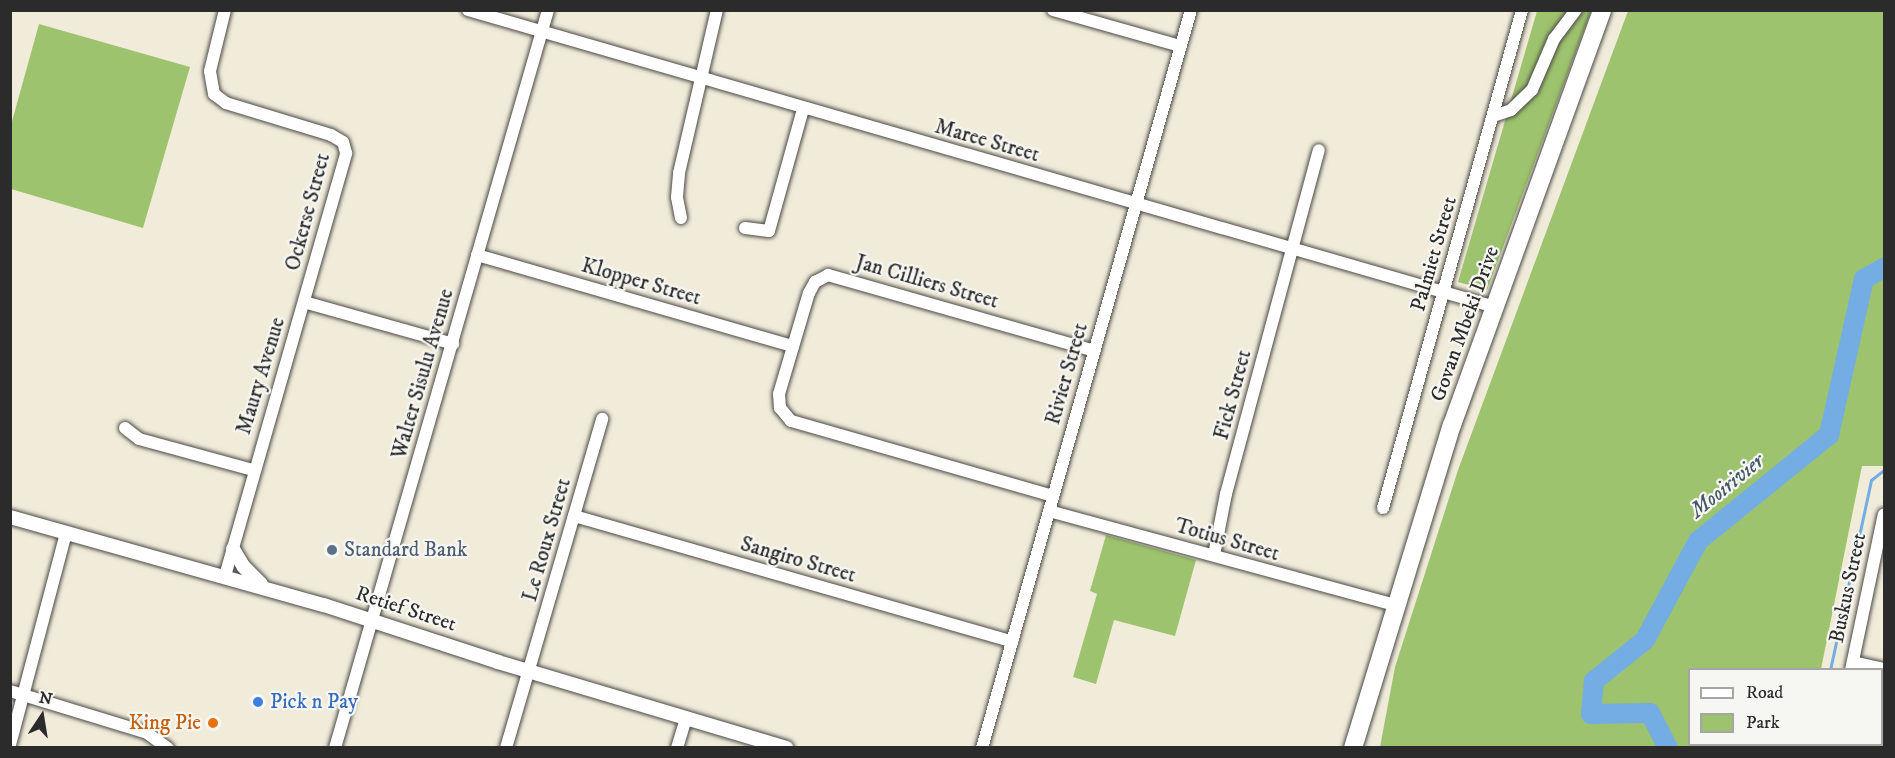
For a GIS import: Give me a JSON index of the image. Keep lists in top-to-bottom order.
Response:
{
  "streets": {
    "main road": ["Govan Mbeki Drive"],
    "street": [
      "Maree Street",
      "Ockerse Street",
      "Palmiet Street",
      "Klopper Street",
      "Jan Cilliers Street",
      "Walter Sisulu Avenue",
      "Rivier Street",
      "Maury Avenue",
      "Fick Street",
      "Le Roux Street",
      "Totius Street",
      "Sangiro Street",
      "Buskus Street",
      "Retief Street"
    ]
  },
  "crossings": [
    ["Maree Street", "Palmiet Street"],
    ["Maree Street", "Govan Mbeki Drive"],
    ["Maree Street", "Walter Sisulu Avenue"],
    ["Maree Street", "Rivier Street"],
    ["Maree Street", "Fick Street"],
    ["Ockerse Street", "Maury Avenue"],
    ["Klopper Street", "Jan Cilliers Street"],
    ["Klopper Street", "Walter Sisulu Avenue"],
    ["Jan Cilliers Street", "Rivier Street"],
    ["Govan Mbeki Drive", "Totius Street"],
    ["Walter Sisulu Avenue", "Maury Avenue"],
    ["Walter Sisulu Avenue", "Retief Street"],
    ["Rivier Street", "Totius Street"],
    ["Rivier Street", "Sangiro Street"],
    ["Maury Avenue", "Retief Street"],
    ["Fick Street", "Totius Street"],
    ["Le Roux Street", "Sangiro Street"],
    ["Le Roux Street", "Retief Street"]
  ],
  "water": ["Mooirivier"],
  "places": ["Standard Bank", "Pick n Pay", "King Pie"],
  "legend": ["Road", "Park"],
  "north": "top"
}
